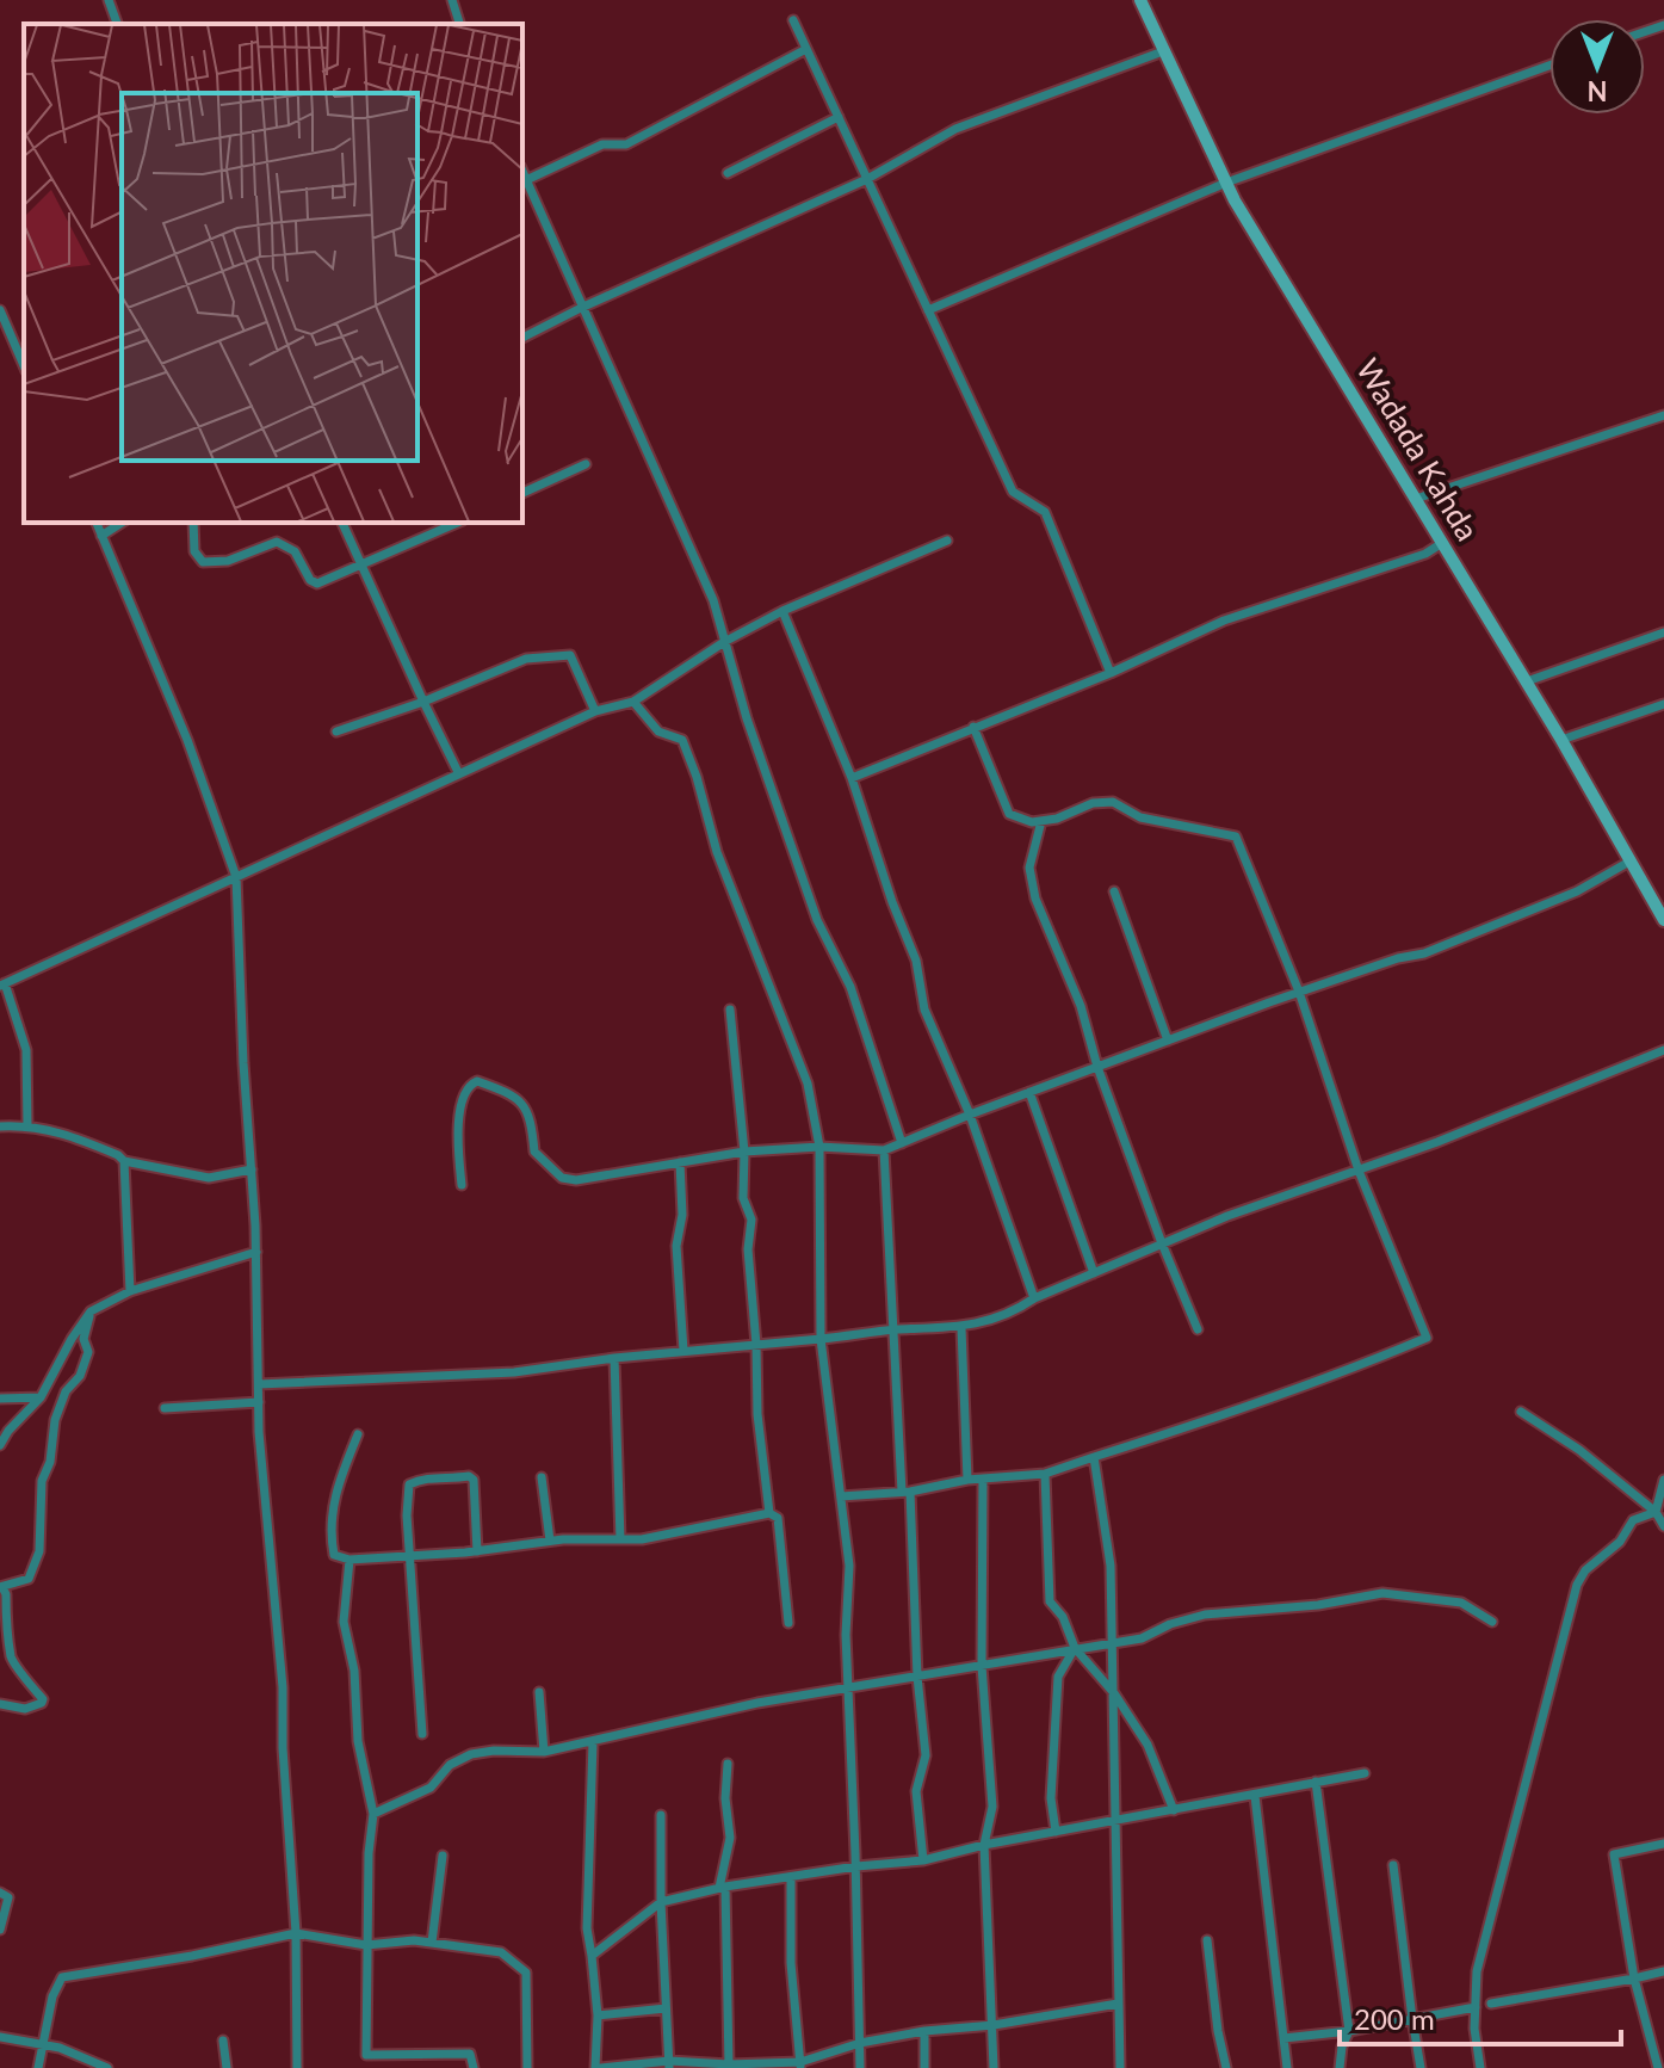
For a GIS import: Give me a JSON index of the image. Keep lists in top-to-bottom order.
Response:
{
  "streets": {
    "main road": ["Wadada Kahda"]
  },
  "scale_bar": "200 m",
  "north": "bottom"
}
